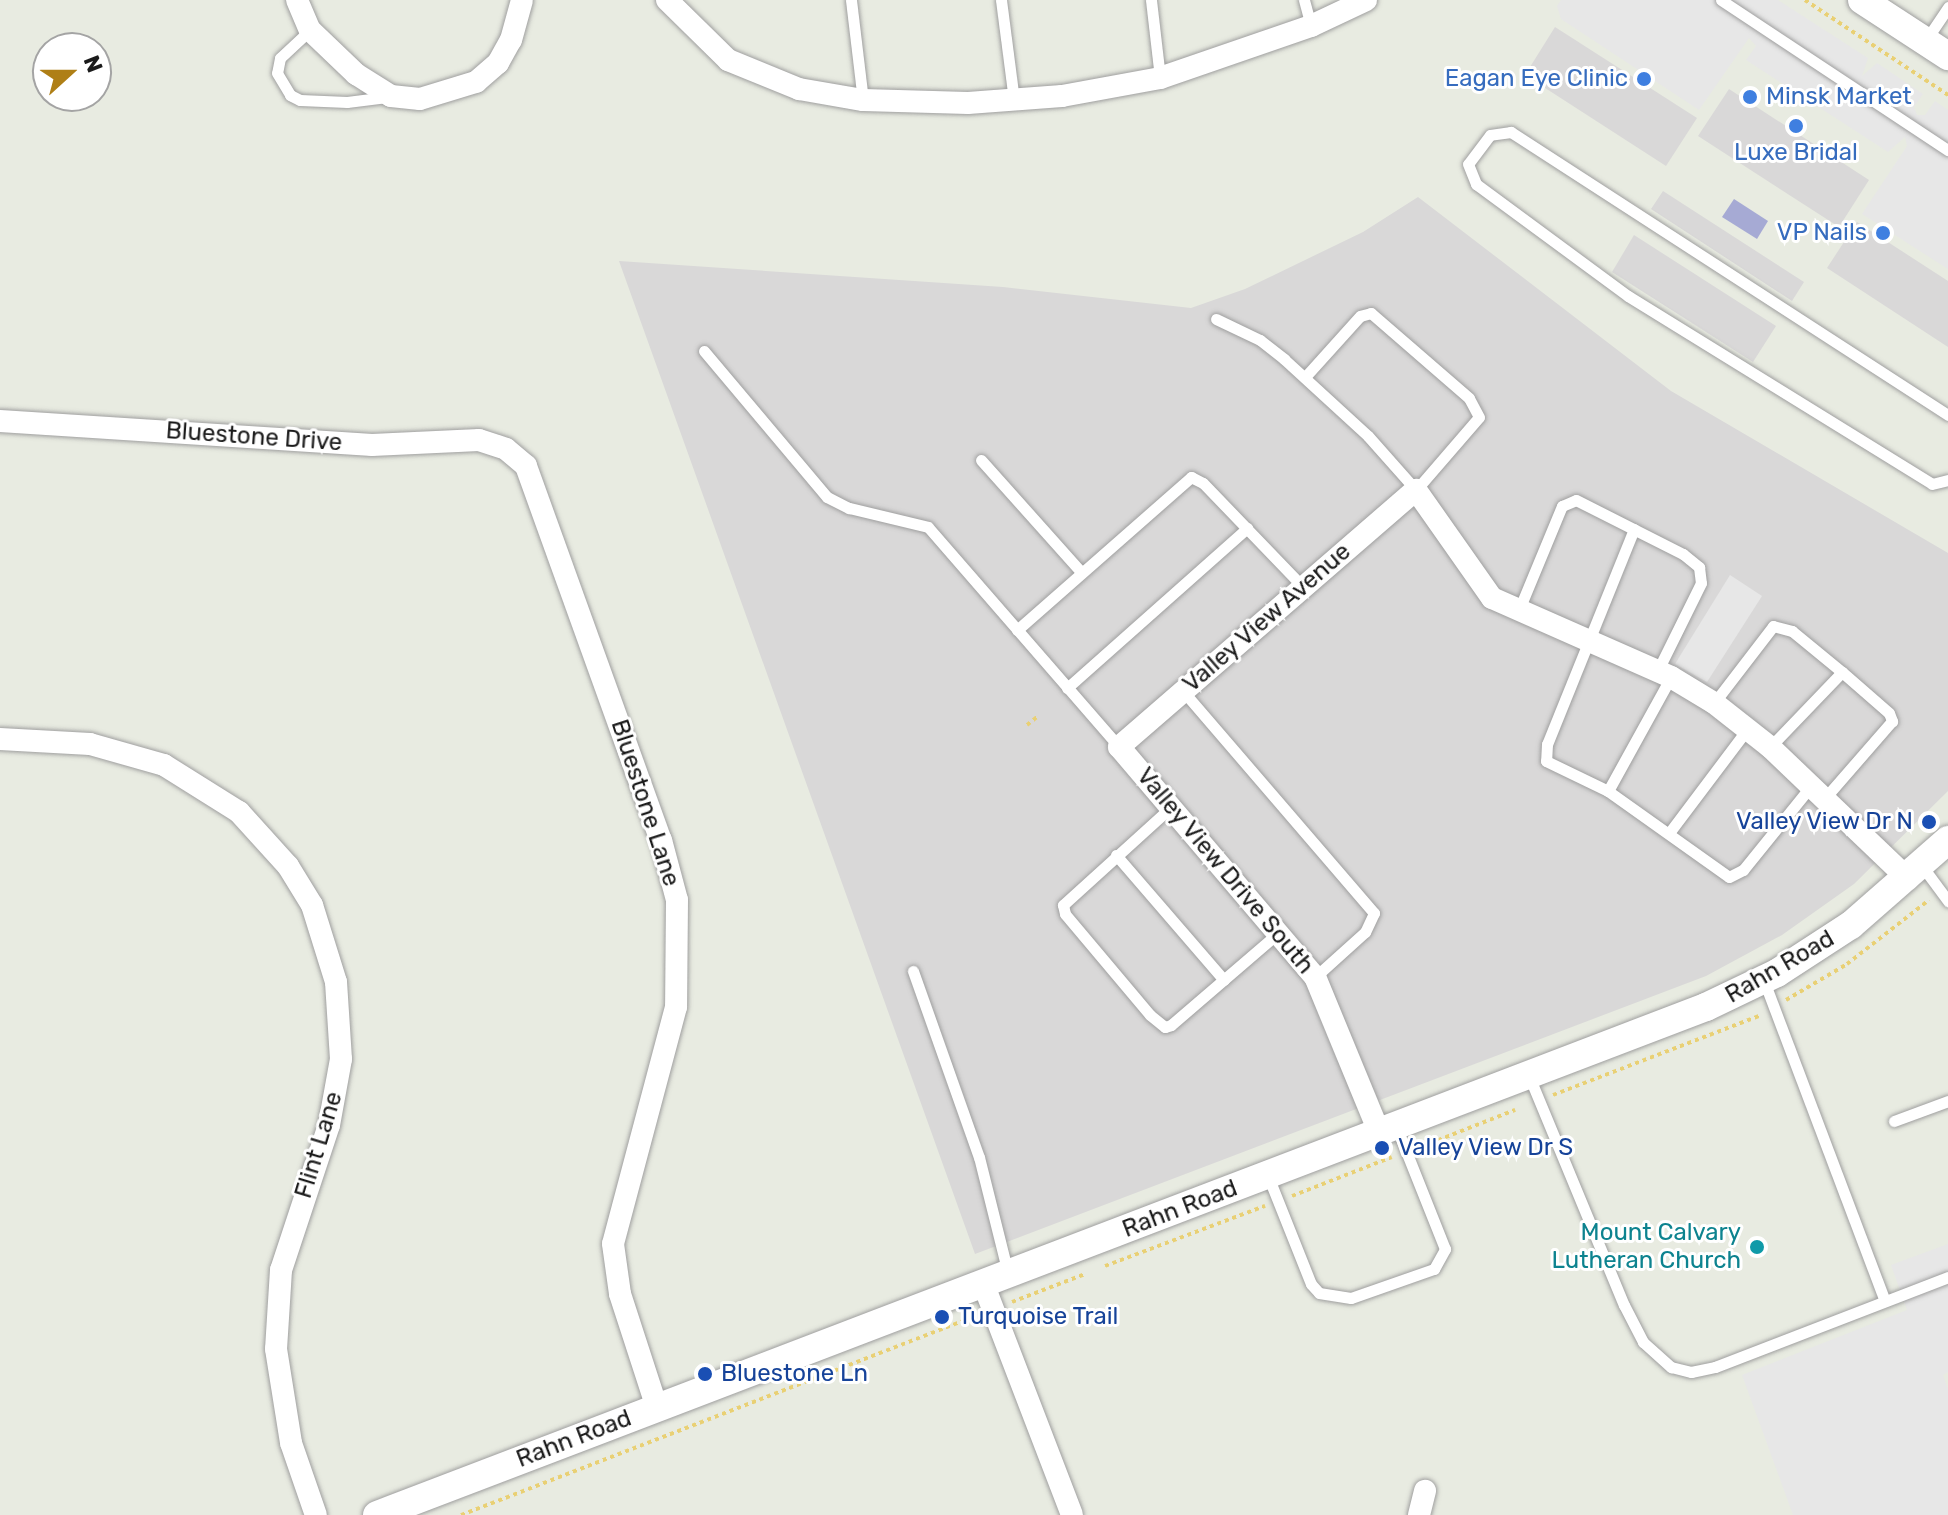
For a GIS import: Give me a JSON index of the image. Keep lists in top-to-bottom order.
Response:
{
  "streets": {
    "street": [
      "Bluestone Drive",
      "Valley View Avenue",
      "Bluestone Lane",
      "Valley View Drive South",
      "Rahn Road",
      "Flint Lane"
    ]
  },
  "crossings": [
    ["Bluestone Drive", "Bluestone Lane"],
    ["Valley View Avenue", "Valley View Drive South"],
    ["Bluestone Lane", "Rahn Road"],
    ["Valley View Drive South", "Rahn Road"]
  ],
  "places": [
    "Eagan Eye Clinic",
    "Minsk Market",
    "Luxe Bridal",
    "VP Nails",
    "Valley View Dr N",
    "Valley View Dr S",
    "Mount Calvary Lutheran Church",
    "Turquoise Trail",
    "Bluestone Ln"
  ],
  "north": "right"
}
